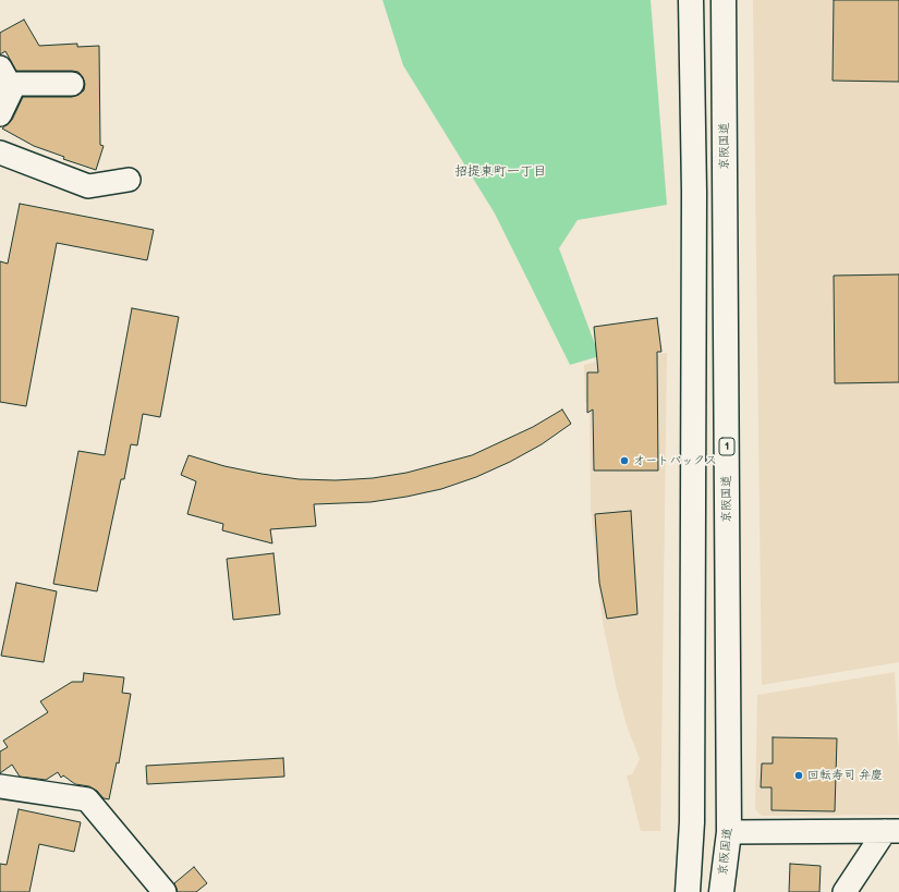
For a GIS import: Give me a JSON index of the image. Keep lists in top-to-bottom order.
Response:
{
  "streets": {
    "highway": ["京阪国道", "1"]
  },
  "districts": ["招提東町一丁目"],
  "places": ["オートバックス", "回転寿司 弁慶"]
}
